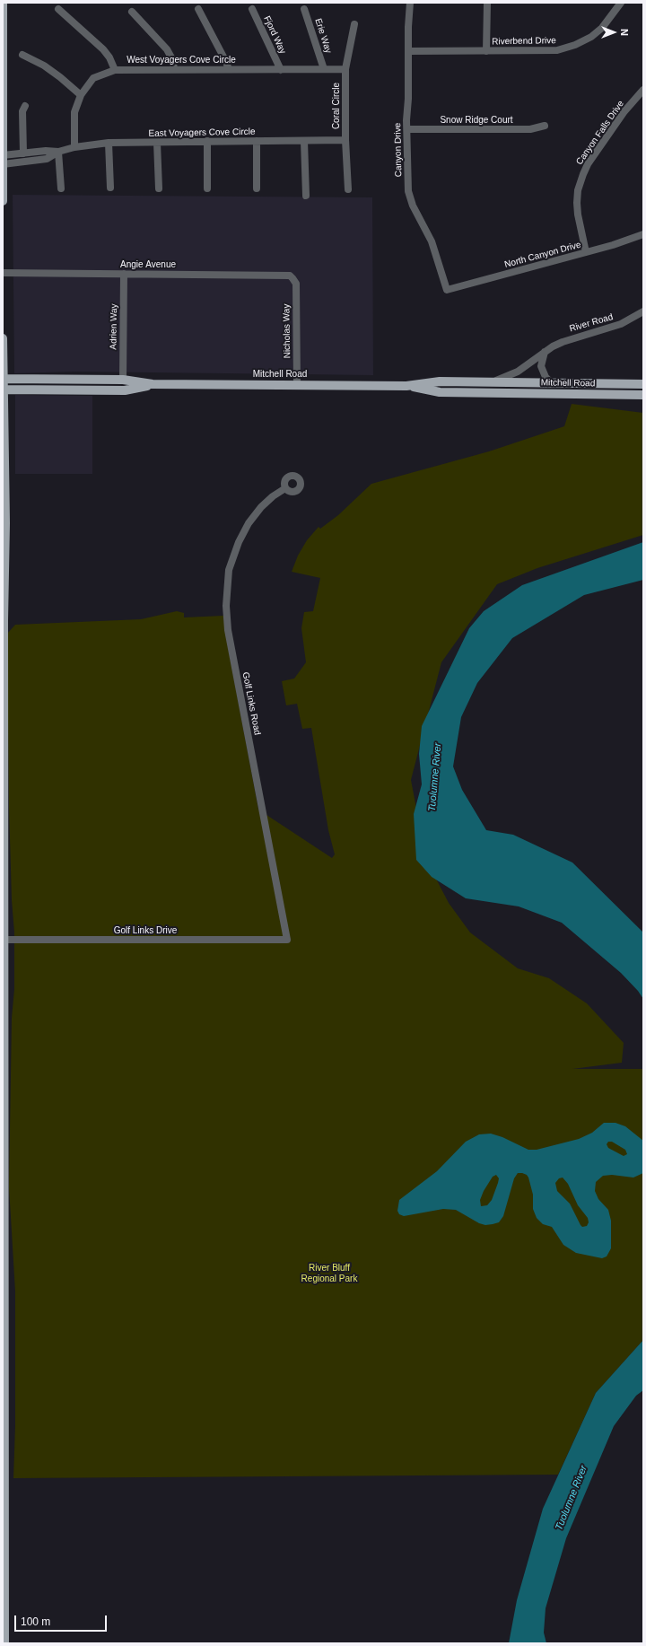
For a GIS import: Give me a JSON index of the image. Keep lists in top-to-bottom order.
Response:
{
  "streets": {
    "main road": ["Mitchell Road"],
    "street": [
      "Fjord Way",
      "Erie Way",
      "Riverbend Drive",
      "West Voyagers Cove Circle",
      "Coral Circle",
      "Snow Ridge Court",
      "East Voyagers Cove Circle",
      "Canyon Falls Drive",
      "Canyon Drive",
      "North Canyon Drive",
      "Angie Avenue",
      "River Road",
      "Adrien Way",
      "Nicholas Way",
      "Golf Links Road",
      "Golf Links Drive"
    ]
  },
  "crossings": [
    ["Fjord Way", "West Voyagers Cove Circle"],
    ["Erie Way", "West Voyagers Cove Circle"],
    ["Riverbend Drive", "Canyon Drive"],
    ["West Voyagers Cove Circle", "Coral Circle"],
    ["West Voyagers Cove Circle", "East Voyagers Cove Circle"],
    ["Coral Circle", "East Voyagers Cove Circle"],
    ["Snow Ridge Court", "Canyon Drive"],
    ["Canyon Falls Drive", "North Canyon Drive"],
    ["Canyon Drive", "North Canyon Drive"],
    ["Angie Avenue", "Adrien Way"],
    ["Angie Avenue", "Nicholas Way"],
    ["River Road", "Mitchell Road"],
    ["Adrien Way", "Mitchell Road"],
    ["Nicholas Way", "Mitchell Road"],
    ["Golf Links Road", "Golf Links Drive"]
  ],
  "water": ["Tuolumne River"],
  "parks": ["River Bluff Regional Park"],
  "scale_bar": "100 m",
  "north": "right"
}
